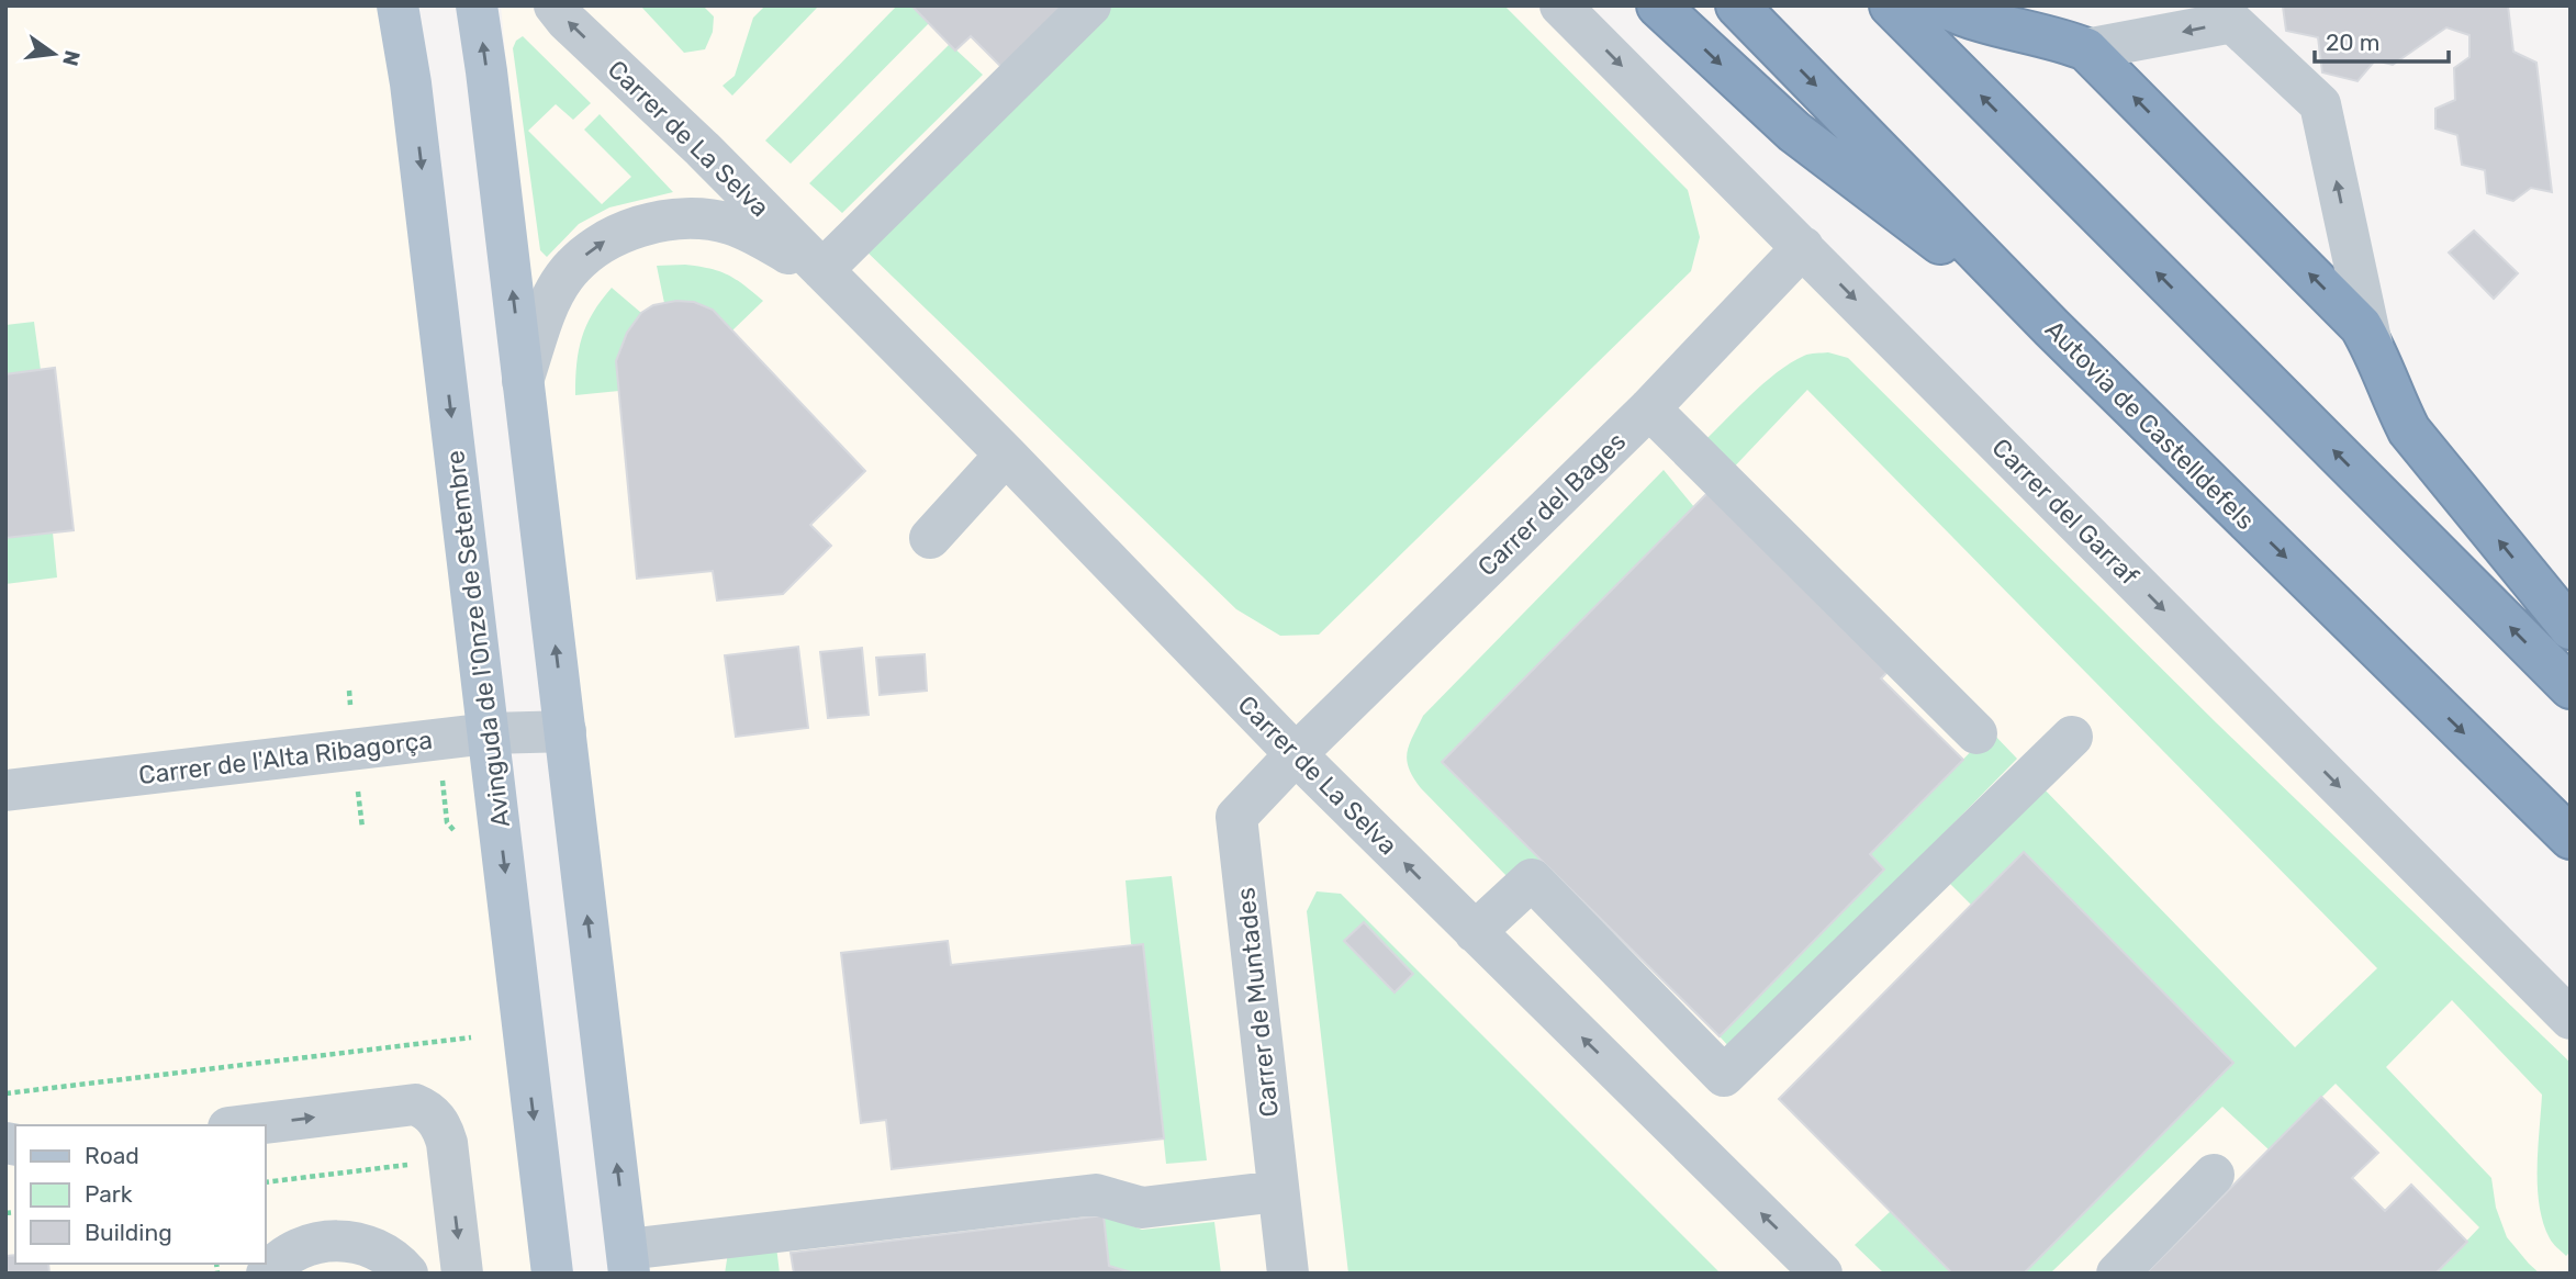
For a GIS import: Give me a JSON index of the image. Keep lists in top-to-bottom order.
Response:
{
  "streets": {
    "highway": ["Autovia de Castelldefels"],
    "main road": ["Avinguda de l'Onze de Setembre"],
    "street": [
      "Carrer de La Selva",
      "Carrer del Bages",
      "Carrer del Garraf",
      "Carrer de l'Alta Ribagorça",
      "Carrer de Muntades"
    ]
  },
  "crossings": [
    ["Carrer de La Selva", "Carrer del Bages"],
    ["Carrer de La Selva", "Carrer de Muntades"],
    ["Carrer del Bages", "Carrer del Garraf"],
    ["Carrer del Bages", "Carrer de Muntades"],
    ["Avinguda de l'Onze de Setembre", "Carrer de l'Alta Ribagorça"]
  ],
  "legend": ["Road", "Park", "Building"],
  "scale_bar": "20 m",
  "north": "right"
}
